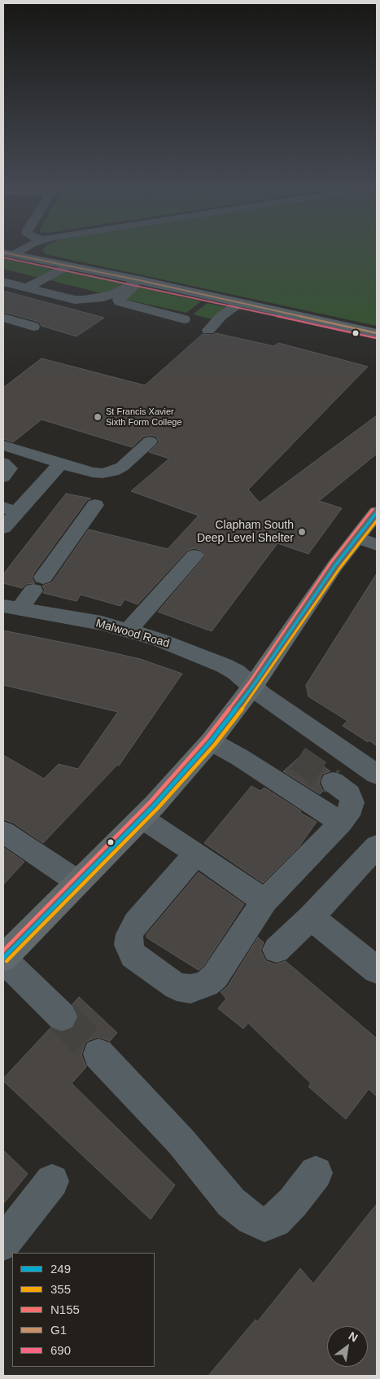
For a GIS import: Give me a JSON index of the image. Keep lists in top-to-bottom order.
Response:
{
  "streets": {
    "street": ["Malwood Road"]
  },
  "places": ["St Francis Xavier Sixth Form College", "Clapham South Deep Level Shelter"],
  "lines": [
    "transit line G1",
    "transit line 690",
    "transit line N155",
    "transit line 249",
    "transit line 355"
  ],
  "legend": [
    "249",
    "355",
    "N155",
    "G1",
    "690"
  ],
  "north": "top right"
}
